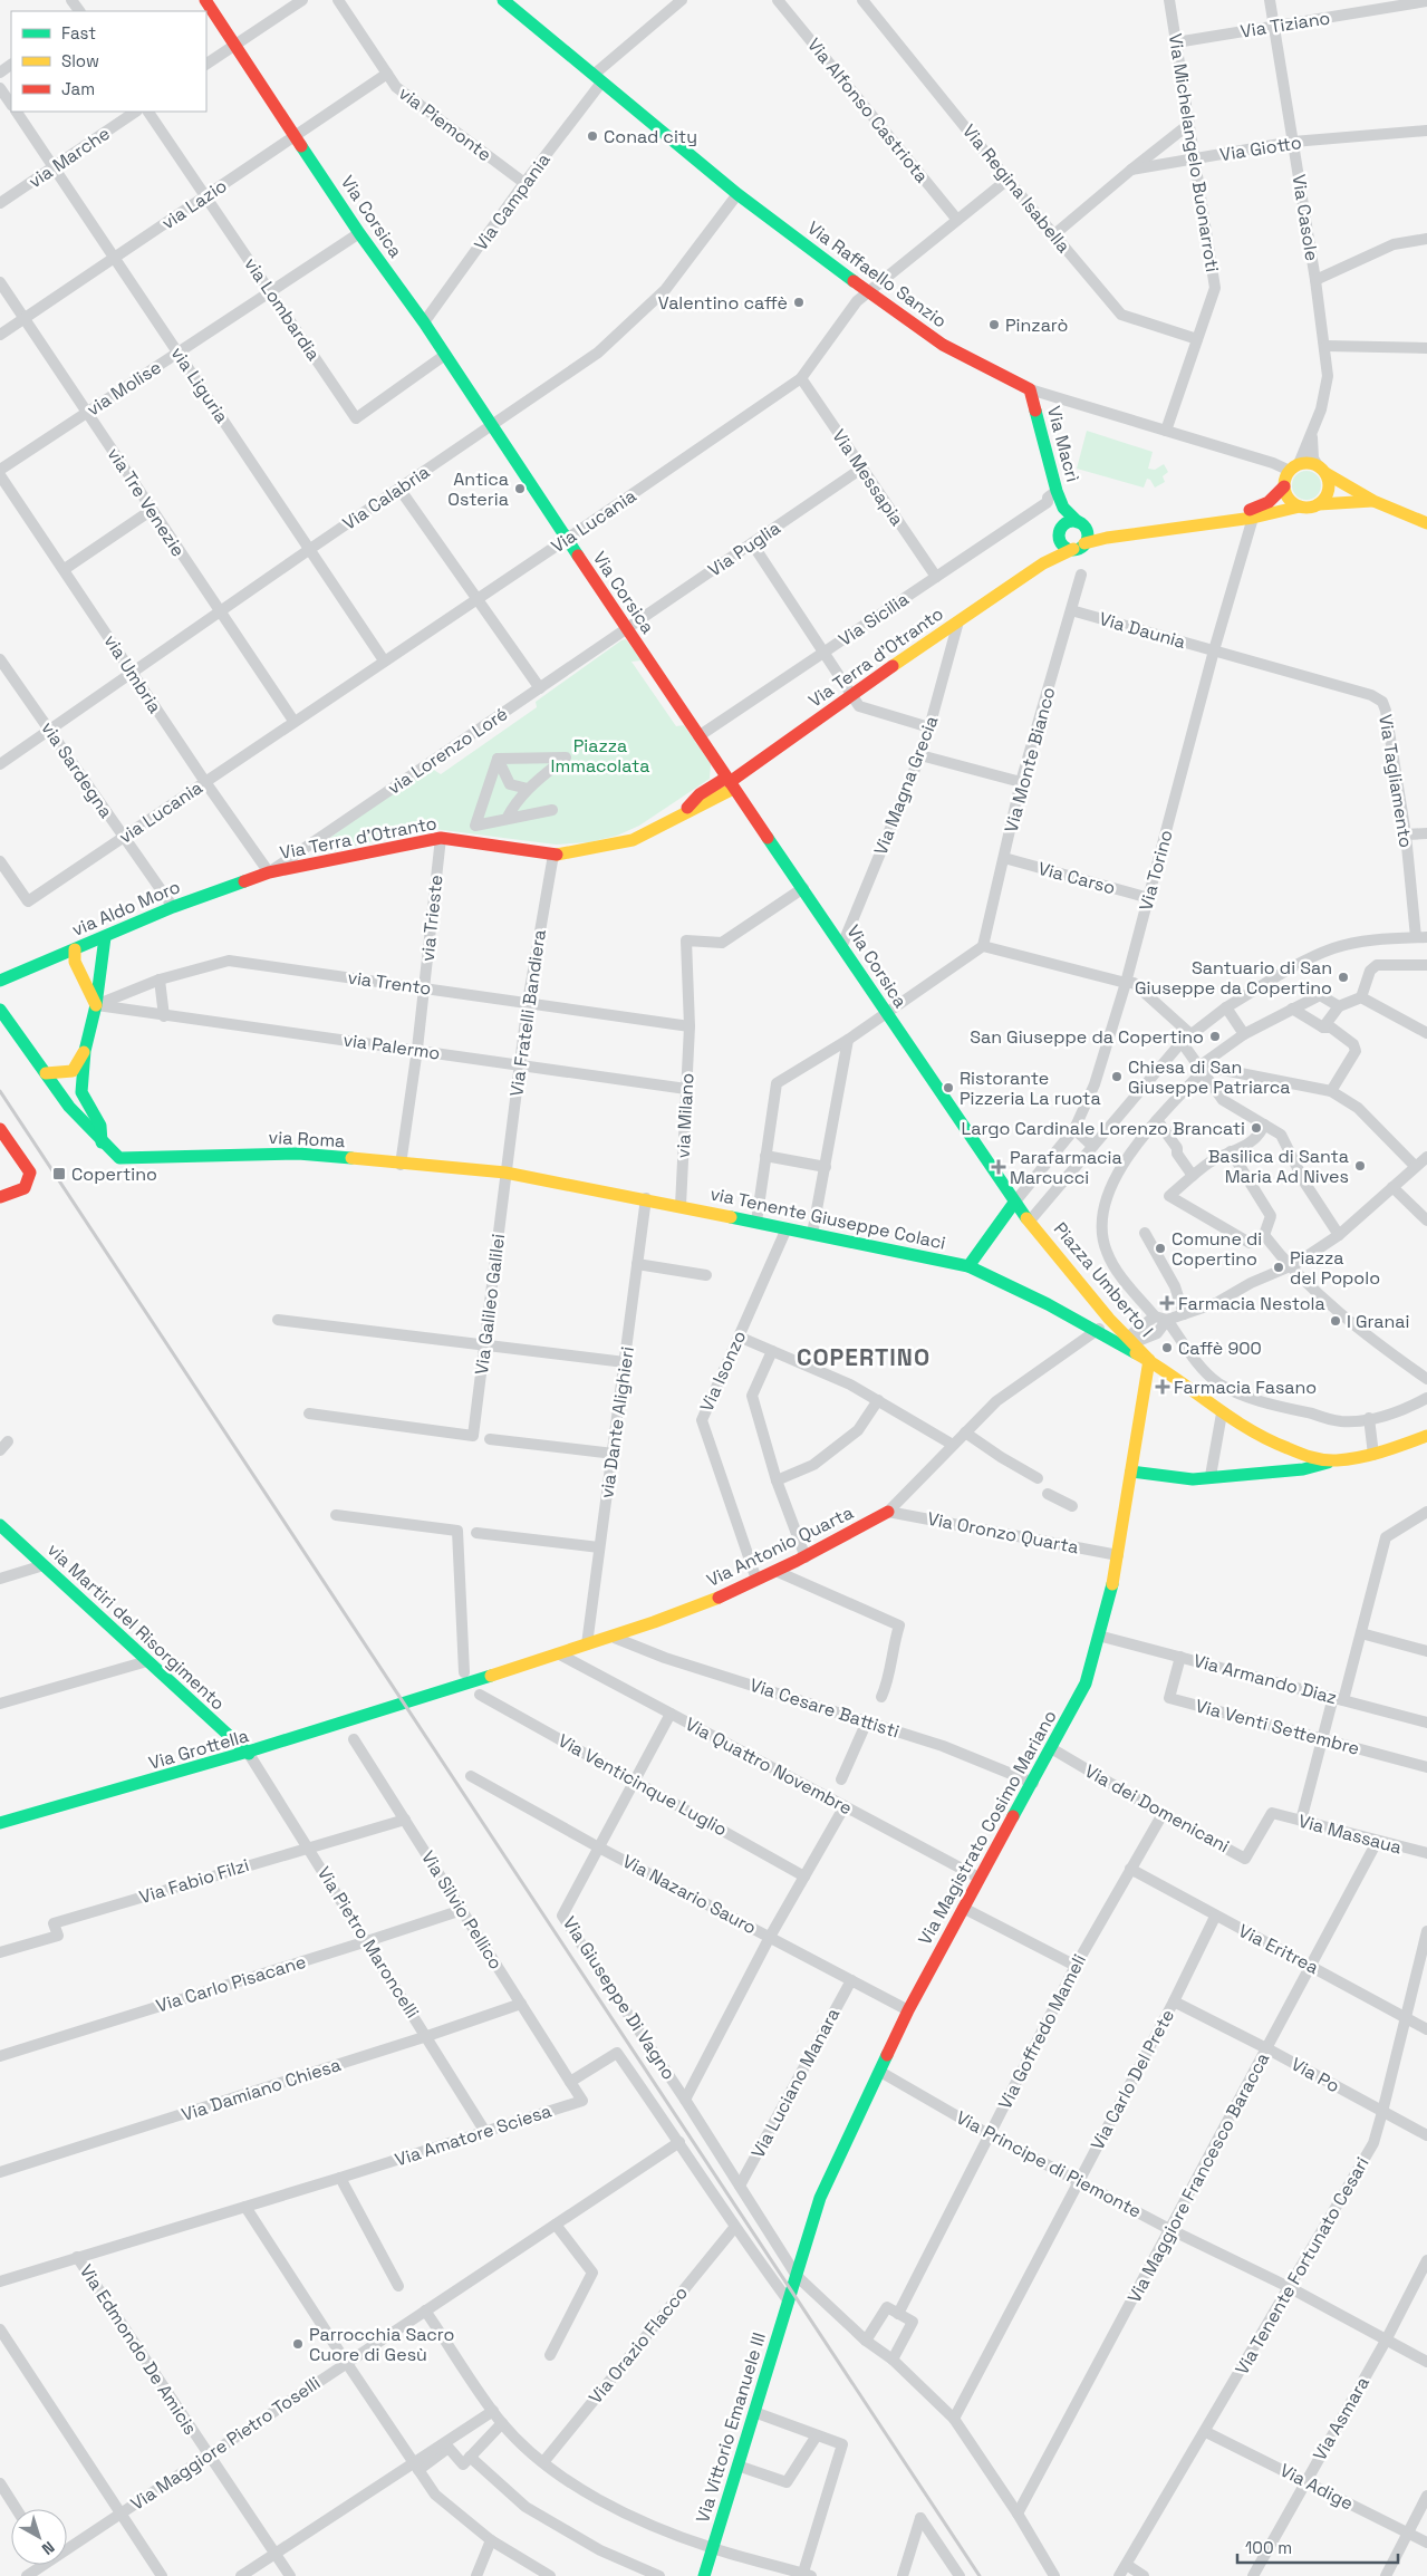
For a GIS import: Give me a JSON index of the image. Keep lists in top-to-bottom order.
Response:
{
  "streets": {
    "street": [
      "Via Tiziano",
      "Via Alfonso Castriota",
      "via Piemonte",
      "Via Giotto",
      "Via Michelangelo Buonarroti",
      "via Marche",
      "Via Regina Isabella",
      "Via Campania",
      "via Lazio",
      "Via Corsica",
      "Via Casole",
      "Via Raffaello Sanzio",
      "via Lombardia",
      "via Liguria",
      "via Molise",
      "Via Macrì",
      "Via Messapia",
      "Via Calabria",
      "via Tre Venezie",
      "Via Lucania",
      "Via Puglia",
      "Via Sicilia",
      "Via Daunia",
      "Via Terra d'Otranto",
      "via Umbria",
      "via Lorenzo Loré",
      "Via Monte Bianco",
      "via Sardegna",
      "Via Tagliamento",
      "Via Magna Grecia",
      "via Lucania",
      "Via Torino",
      "Via Carso",
      "via Aldo Moro",
      "via Trieste",
      "via Trento",
      "Via Fratelli Bandiera",
      "via Palermo",
      "via Milano",
      "via Roma",
      "via Tenente Giuseppe Colaci",
      "Piazza Umberto I",
      "Via Galileo Galilei",
      "Via Isonzo",
      "via Dante Alighieri",
      "Via Oronzo Quarta",
      "Via Antonio Quarta",
      "via Martiri del Risorgimento",
      "Via Armando Diaz",
      "Via Cesare Battisti",
      "Via Venti Settembre",
      "Via Grottella",
      "Via Quattro Novembre",
      "Via Venticinque Luglio",
      "Via dei Domenicani",
      "Via Magistrato Cosimo Mariano",
      "Via Massaua",
      "Via Fabio Filzi",
      "Via Nazario Sauro",
      "Via Silvio Pellico",
      "Via Pietro Maroncelli",
      "Via Eritrea",
      "Via Carlo Pisacane",
      "Via Giuseppe Di Vagno",
      "Via Goffredo Mameli",
      "Via Po",
      "Via Carlo Del Prete",
      "Via Luciano Manara",
      "Via Damiano Chiesa",
      "Via Amatore Sciesa",
      "Via Principe di Piemonte",
      "Via Maggiore Francesco Baracca",
      "Via Tenente Fortunato Cesari",
      "Via Orazio Flacco",
      "Via Edmondo De Amicis",
      "Via Asmara",
      "Via Vittorio Emanuele III",
      "Via Maggiore Pietro Toselli",
      "Via Adige"
    ]
  },
  "crossings": [
    ["Via Tiziano", "Via Michelangelo Buonarroti"],
    ["Via Tiziano", "Via Casole"],
    ["Via Alfonso Castriota", "Via Lucania"],
    ["via Piemonte", "Via Campania"],
    ["via Piemonte", "via Lazio"],
    ["Via Giotto", "Via Michelangelo Buonarroti"],
    ["Via Giotto", "Via Casole"],
    ["Via Michelangelo Buonarroti", "Via Regina Isabella"],
    ["Via Michelangelo Buonarroti", "Via Raffaello Sanzio"],
    ["via Marche", "via Liguria"],
    ["Via Regina Isabella", "Via Lucania"],
    ["Via Campania", "Via Corsica"],
    ["Via Campania", "Via Raffaello Sanzio"],
    ["via Lazio", "Via Corsica"],
    ["via Lazio", "via Lombardia"],
    ["via Lazio", "via Liguria"],
    ["via Lazio", "via Tre Venezie"],
    ["Via Corsica", "via Lombardia"],
    ["Via Corsica", "via Molise"],
    ["Via Corsica", "Via Calabria"],
    ["Via Corsica", "Via Lucania"],
    ["Via Corsica", "Via Puglia"],
    ["Via Corsica", "Via Sicilia"],
    ["Via Corsica", "Via Terra d'Otranto"],
    ["Via Corsica", "via Lorenzo Loré"],
    ["Via Corsica", "Via Magna Grecia"],
    ["Via Corsica", "Via Torino"],
    ["Via Corsica", "via Milano"],
    ["Via Corsica", "Piazza Umberto I"],
    ["Via Casole", "Via Raffaello Sanzio"],
    ["Via Casole", "Via Terra d'Otranto"],
    ["Via Raffaello Sanzio", "Via Macrì"],
    ["Via Raffaello Sanzio", "Via Calabria"],
    ["Via Raffaello Sanzio", "Via Lucania"],
    ["Via Raffaello Sanzio", "Via Terra d'Otranto"],
    ["via Lombardia", "via Molise"],
    ["via Liguria", "via Molise"],
    ["via Liguria", "Via Calabria"],
    ["via Liguria", "Via Lucania"],
    ["via Molise", "via Tre Venezie"],
    ["Via Macrì", "Via Sicilia"],
    ["Via Macrì", "Via Terra d'Otranto"],
    ["Via Messapia", "Via Lucania"],
    ["Via Messapia", "Via Puglia"],
    ["Via Messapia", "Via Sicilia"],
    ["Via Calabria", "via Tre Venezie"],
    ["Via Calabria", "via Umbria"],
    ["Via Calabria", "via Sardegna"],
    ["via Tre Venezie", "Via Lucania"],
    ["via Tre Venezie", "via Lucania"],
    ["Via Lucania", "via Lucania"],
    ["Via Puglia", "via Lorenzo Loré"],
    ["Via Daunia", "Via Monte Bianco"],
    ["Via Daunia", "Via Tagliamento"],
    ["Via Daunia", "Via Torino"],
    ["Via Terra d'Otranto", "via Umbria"],
    ["Via Terra d'Otranto", "via Lorenzo Loré"],
    ["Via Terra d'Otranto", "Via Magna Grecia"],
    ["Via Terra d'Otranto", "Via Torino"],
    ["Via Terra d'Otranto", "via Aldo Moro"],
    ["Via Terra d'Otranto", "via Trieste"],
    ["Via Terra d'Otranto", "Via Fratelli Bandiera"],
    ["via Umbria", "via Lorenzo Loré"],
    ["via Umbria", "via Lucania"],
    ["via Umbria", "via Aldo Moro"],
    ["via Lorenzo Loré", "via Aldo Moro"],
    ["Via Monte Bianco", "Via Carso"],
    ["via Sardegna", "via Lucania"],
    ["via Sardegna", "via Aldo Moro"],
    ["Via Tagliamento", "Via Torino"],
    ["Via Torino", "Via Carso"],
    ["Via Torino", "Piazza Umberto I"],
    ["via Trieste", "via Trento"],
    ["via Trieste", "via Palermo"],
    ["via Trieste", "via Roma"],
    ["via Trento", "Via Fratelli Bandiera"],
    ["via Trento", "via Palermo"],
    ["via Trento", "via Milano"],
    ["Via Fratelli Bandiera", "via Palermo"],
    ["Via Fratelli Bandiera", "via Roma"],
    ["Via Fratelli Bandiera", "Via Galileo Galilei"],
    ["via Palermo", "via Milano"],
    ["via Milano", "via Roma"],
    ["via Milano", "via Tenente Giuseppe Colaci"],
    ["via Roma", "via Tenente Giuseppe Colaci"],
    ["via Roma", "Via Galileo Galilei"],
    ["via Roma", "via Dante Alighieri"],
    ["via Tenente Giuseppe Colaci", "Piazza Umberto I"],
    ["via Tenente Giuseppe Colaci", "Via Isonzo"],
    ["Piazza Umberto I", "Via Antonio Quarta"],
    ["Piazza Umberto I", "Via Magistrato Cosimo Mariano"],
    ["Via Isonzo", "Via Antonio Quarta"],
    ["via Dante Alighieri", "Via Antonio Quarta"],
    ["Via Oronzo Quarta", "Via Antonio Quarta"],
    ["Via Oronzo Quarta", "Via Magistrato Cosimo Mariano"],
    ["Via Antonio Quarta", "Via Cesare Battisti"],
    ["Via Antonio Quarta", "Via Grottella"],
    ["Via Antonio Quarta", "Via Quattro Novembre"],
    ["via Martiri del Risorgimento", "Via Grottella"],
    ["via Martiri del Risorgimento", "Via Pietro Maroncelli"],
    ["Via Armando Diaz", "Via Venti Settembre"],
    ["Via Armando Diaz", "Via Magistrato Cosimo Mariano"],
    ["Via Cesare Battisti", "Via Magistrato Cosimo Mariano"],
    ["Via Grottella", "Via Pietro Maroncelli"],
    ["Via Quattro Novembre", "Via Magistrato Cosimo Mariano"],
    ["Via Quattro Novembre", "Via Giuseppe Di Vagno"],
    ["Via Venticinque Luglio", "Via Giuseppe Di Vagno"],
    ["Via dei Domenicani", "Via Magistrato Cosimo Mariano"],
    ["Via dei Domenicani", "Via Massaua"],
    ["Via dei Domenicani", "Via Goffredo Mameli"],
    ["Via Magistrato Cosimo Mariano", "Via Nazario Sauro"],
    ["Via Magistrato Cosimo Mariano", "Via Giuseppe Di Vagno"],
    ["Via Magistrato Cosimo Mariano", "Via Principe di Piemonte"],
    ["Via Magistrato Cosimo Mariano", "Via Vittorio Emanuele III"],
    ["Via Massaua", "Via Maggiore Francesco Baracca"],
    ["Via Fabio Filzi", "Via Silvio Pellico"],
    ["Via Fabio Filzi", "Via Pietro Maroncelli"],
    ["Via Nazario Sauro", "Via Giuseppe Di Vagno"],
    ["Via Nazario Sauro", "Via Luciano Manara"],
    ["Via Silvio Pellico", "Via Carlo Pisacane"],
    ["Via Silvio Pellico", "Via Damiano Chiesa"],
    ["Via Silvio Pellico", "Via Amatore Sciesa"],
    ["Via Pietro Maroncelli", "Via Carlo Pisacane"],
    ["Via Pietro Maroncelli", "Via Damiano Chiesa"],
    ["Via Pietro Maroncelli", "Via Amatore Sciesa"],
    ["Via Eritrea", "Via Goffredo Mameli"],
    ["Via Eritrea", "Via Carlo Del Prete"],
    ["Via Eritrea", "Via Maggiore Francesco Baracca"],
    ["Via Eritrea", "Via Tenente Fortunato Cesari"],
    ["Via Giuseppe Di Vagno", "Via Carlo Del Prete"],
    ["Via Giuseppe Di Vagno", "Via Luciano Manara"],
    ["Via Giuseppe Di Vagno", "Via Maggiore Francesco Baracca"],
    ["Via Goffredo Mameli", "Via Principe di Piemonte"],
    ["Via Po", "Via Carlo Del Prete"],
    ["Via Po", "Via Maggiore Francesco Baracca"],
    ["Via Po", "Via Tenente Fortunato Cesari"],
    ["Via Carlo Del Prete", "Via Principe di Piemonte"],
    ["Via Amatore Sciesa", "Via Edmondo De Amicis"],
    ["Via Principe di Piemonte", "Via Maggiore Francesco Baracca"],
    ["Via Principe di Piemonte", "Via Tenente Fortunato Cesari"],
    ["Via Principe di Piemonte", "Via Asmara"],
    ["Via Tenente Fortunato Cesari", "Via Adige"],
    ["Via Edmondo De Amicis", "Via Maggiore Pietro Toselli"],
    ["Via Asmara", "Via Adige"]
  ],
  "districts": ["COPERTINO"],
  "parks": ["Piazza Immacolata"],
  "places": {
    "other": [
      "Conad city",
      "Valentino caffè",
      "Pinzarò",
      "Antica Osteria",
      "Santuario di San Giuseppe da Copertino",
      "San Giuseppe da Copertino",
      "Chiesa di San Giuseppe Patriarca",
      "Ristorante Pizzeria La ruota",
      "Largo Cardinale Lorenzo Brancati",
      "Basilica di Santa Maria Ad Nives",
      "Comune di Copertino",
      "Piazza del Popolo",
      "I Granai",
      "Caffè 900",
      "Parrocchia Sacro Cuore di Gesù"
    ],
    "health": ["Parafarmacia Marcucci", "Farmacia Nestola", "Farmacia Fasano"],
    "transit": ["Copertino"]
  },
  "legend": ["Fast", "Slow", "Jam"],
  "scale_bar": "100 m",
  "north": "bottom right"
}
